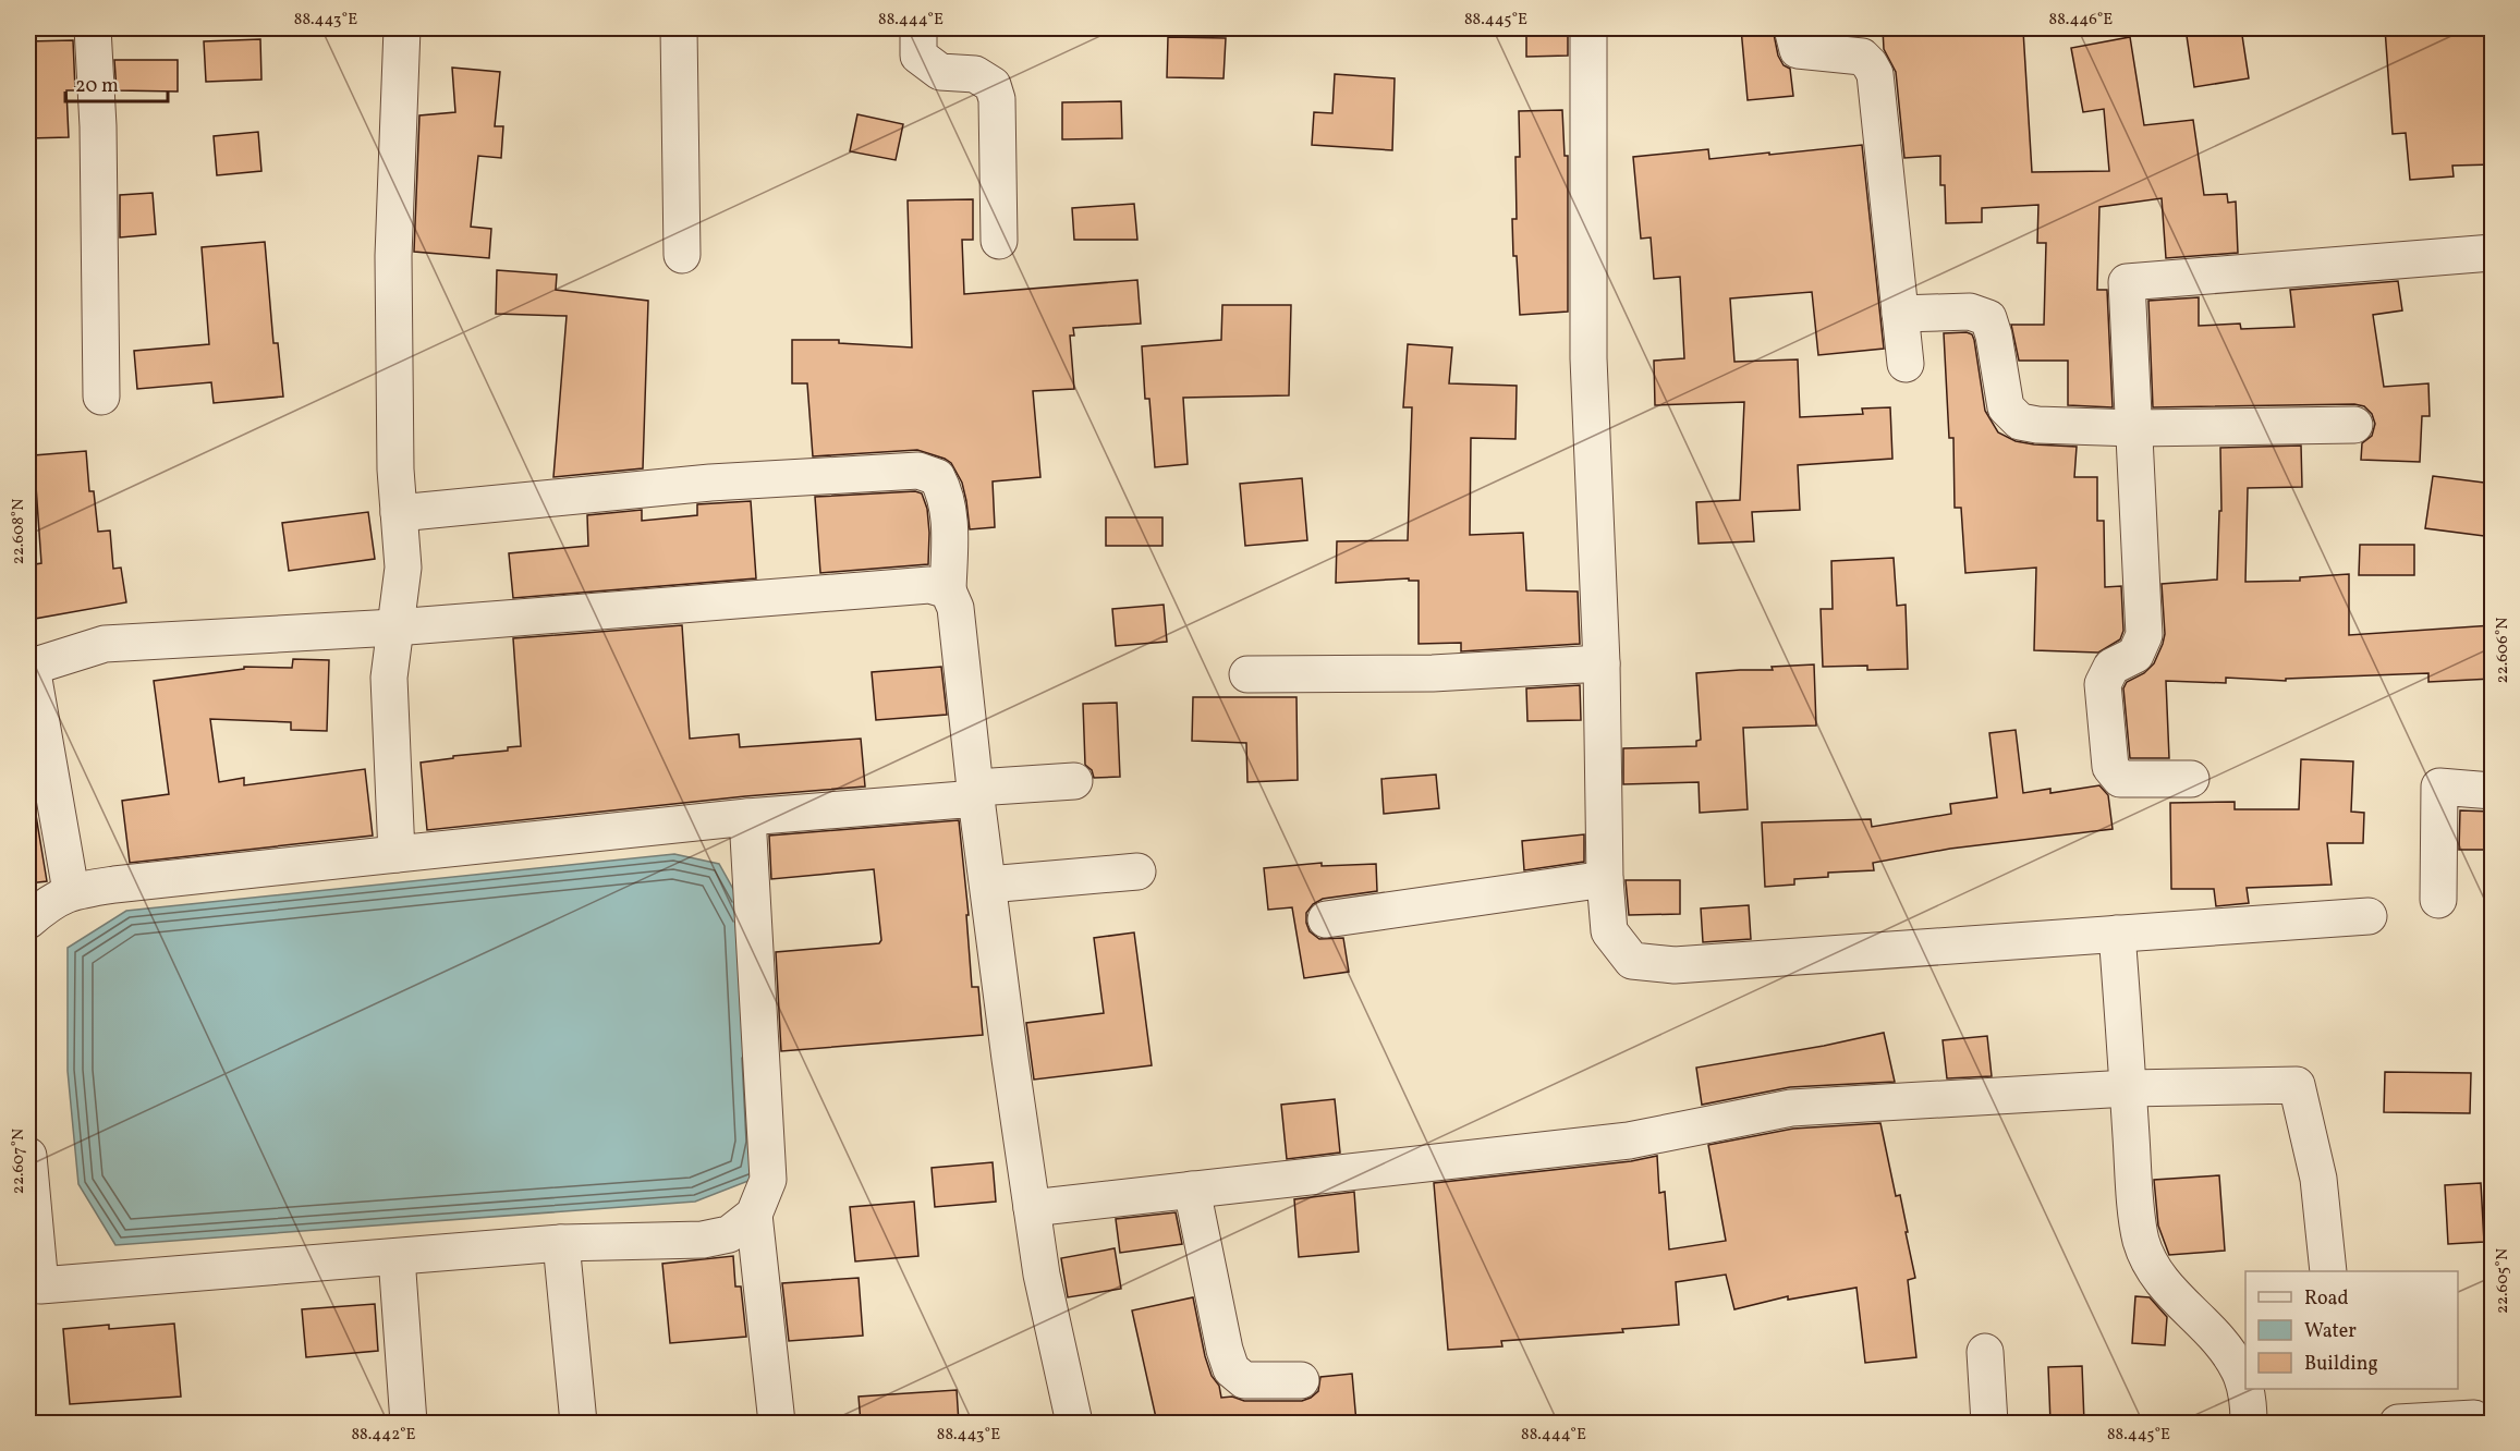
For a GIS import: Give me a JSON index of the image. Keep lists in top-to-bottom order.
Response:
{
  "legend": ["Road", "Water", "Building"],
  "scale_bar": "20 m",
  "coordinates": [
    "88.443°E",
    "88.444°E",
    "88.445°E",
    "88.446°E",
    "22.608°N",
    "22.606°N",
    "22.607°N",
    "22.605°N",
    "88.442°E"
  ]
}
